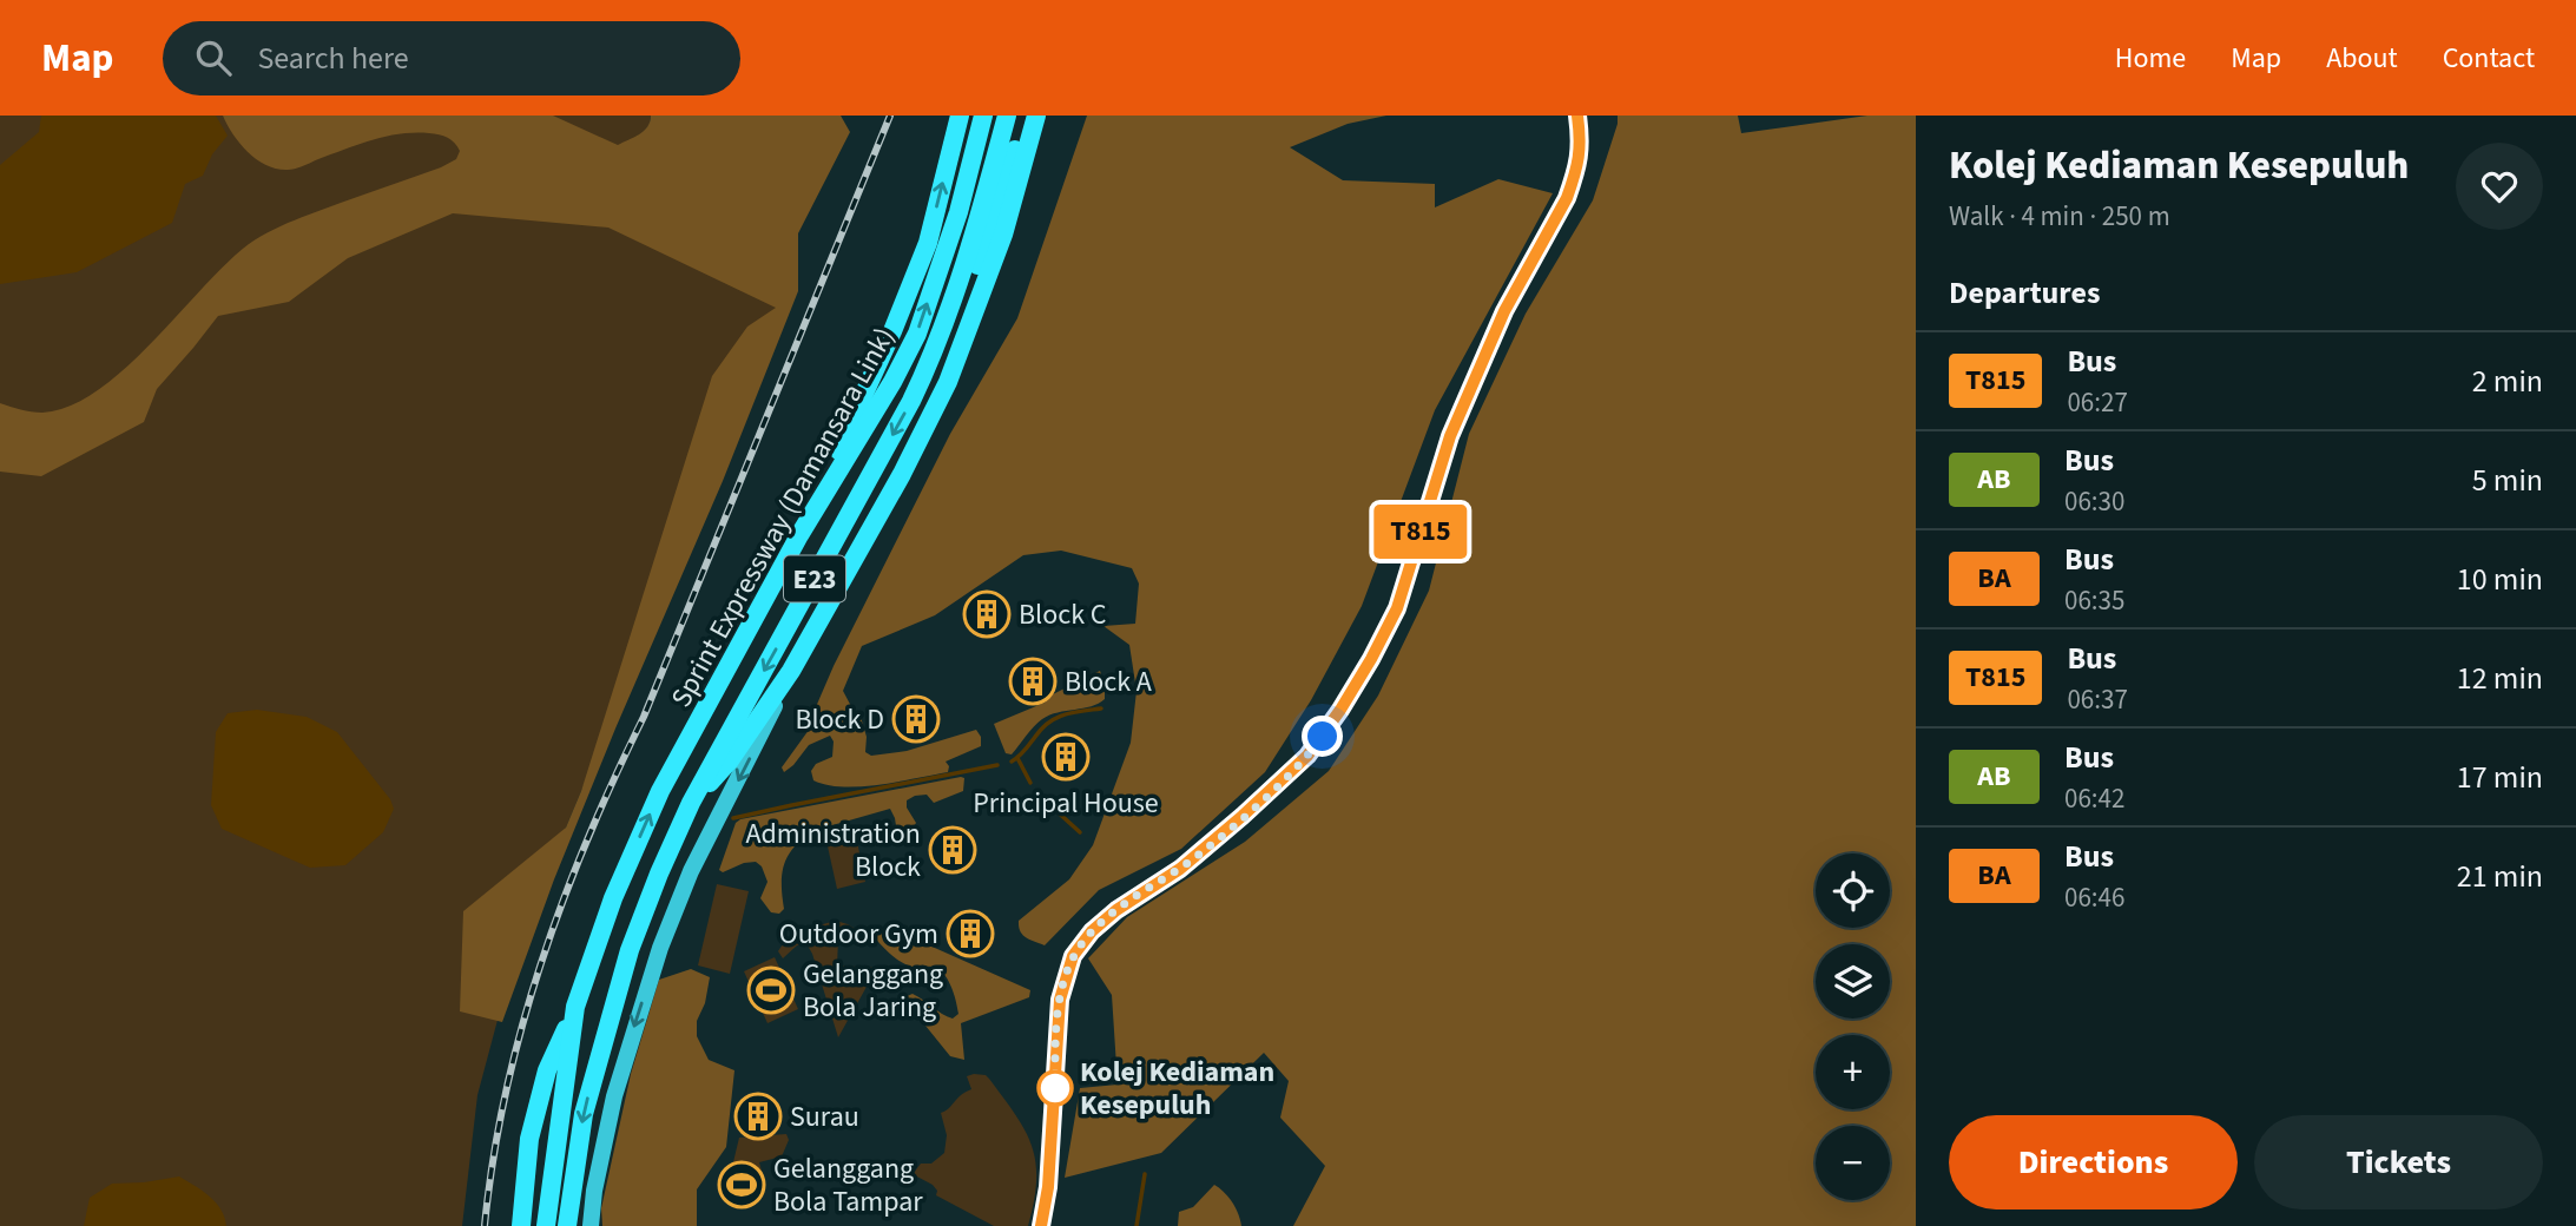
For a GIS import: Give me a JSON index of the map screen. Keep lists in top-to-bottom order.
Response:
{
  "streets": {
    "highway": ["Sprint Expressway (Damansara Link)", "E23"]
  },
  "places": {
    "building": [
      "Block C",
      "Block A",
      "Block D",
      "Principal House",
      "Administration Block",
      "Outdoor Gym",
      "Surau"
    ],
    "sports": ["Gelanggang Bola Jaring", "Gelanggang Bola Tampar"],
    "other": ["Kolej Kediaman Kesepuluh"]
  },
  "lines": ["bus line T815"],
  "page": {
    "header": "Map",
    "search": "Search here",
    "nav": [
      "Home",
      "Map",
      "About",
      "Contact"
    ],
    "on_map": "T815",
    "heading": [
      ["Kolej Kediaman Kesepuluh", "Walk · 4 min · 250 m"],
      "Departures"
    ],
    "list": [
      {
        "mark": "T815",
        "name": "Bus",
        "note": "06:27",
        "value": "2 min"
      },
      {
        "mark": "AB",
        "name": "Bus",
        "note": "06:30",
        "value": "5 min"
      },
      {
        "mark": "BA",
        "name": "Bus",
        "note": "06:35",
        "value": "10 min"
      },
      {
        "mark": "T815",
        "name": "Bus",
        "note": "06:37",
        "value": "12 min"
      },
      {
        "mark": "AB",
        "name": "Bus",
        "note": "06:42",
        "value": "17 min"
      },
      {
        "mark": "BA",
        "name": "Bus",
        "note": "06:46",
        "value": "21 min"
      }
    ],
    "map_buttons": ["+", "−"],
    "buttons": ["Directions", "Tickets"]
  }
}
